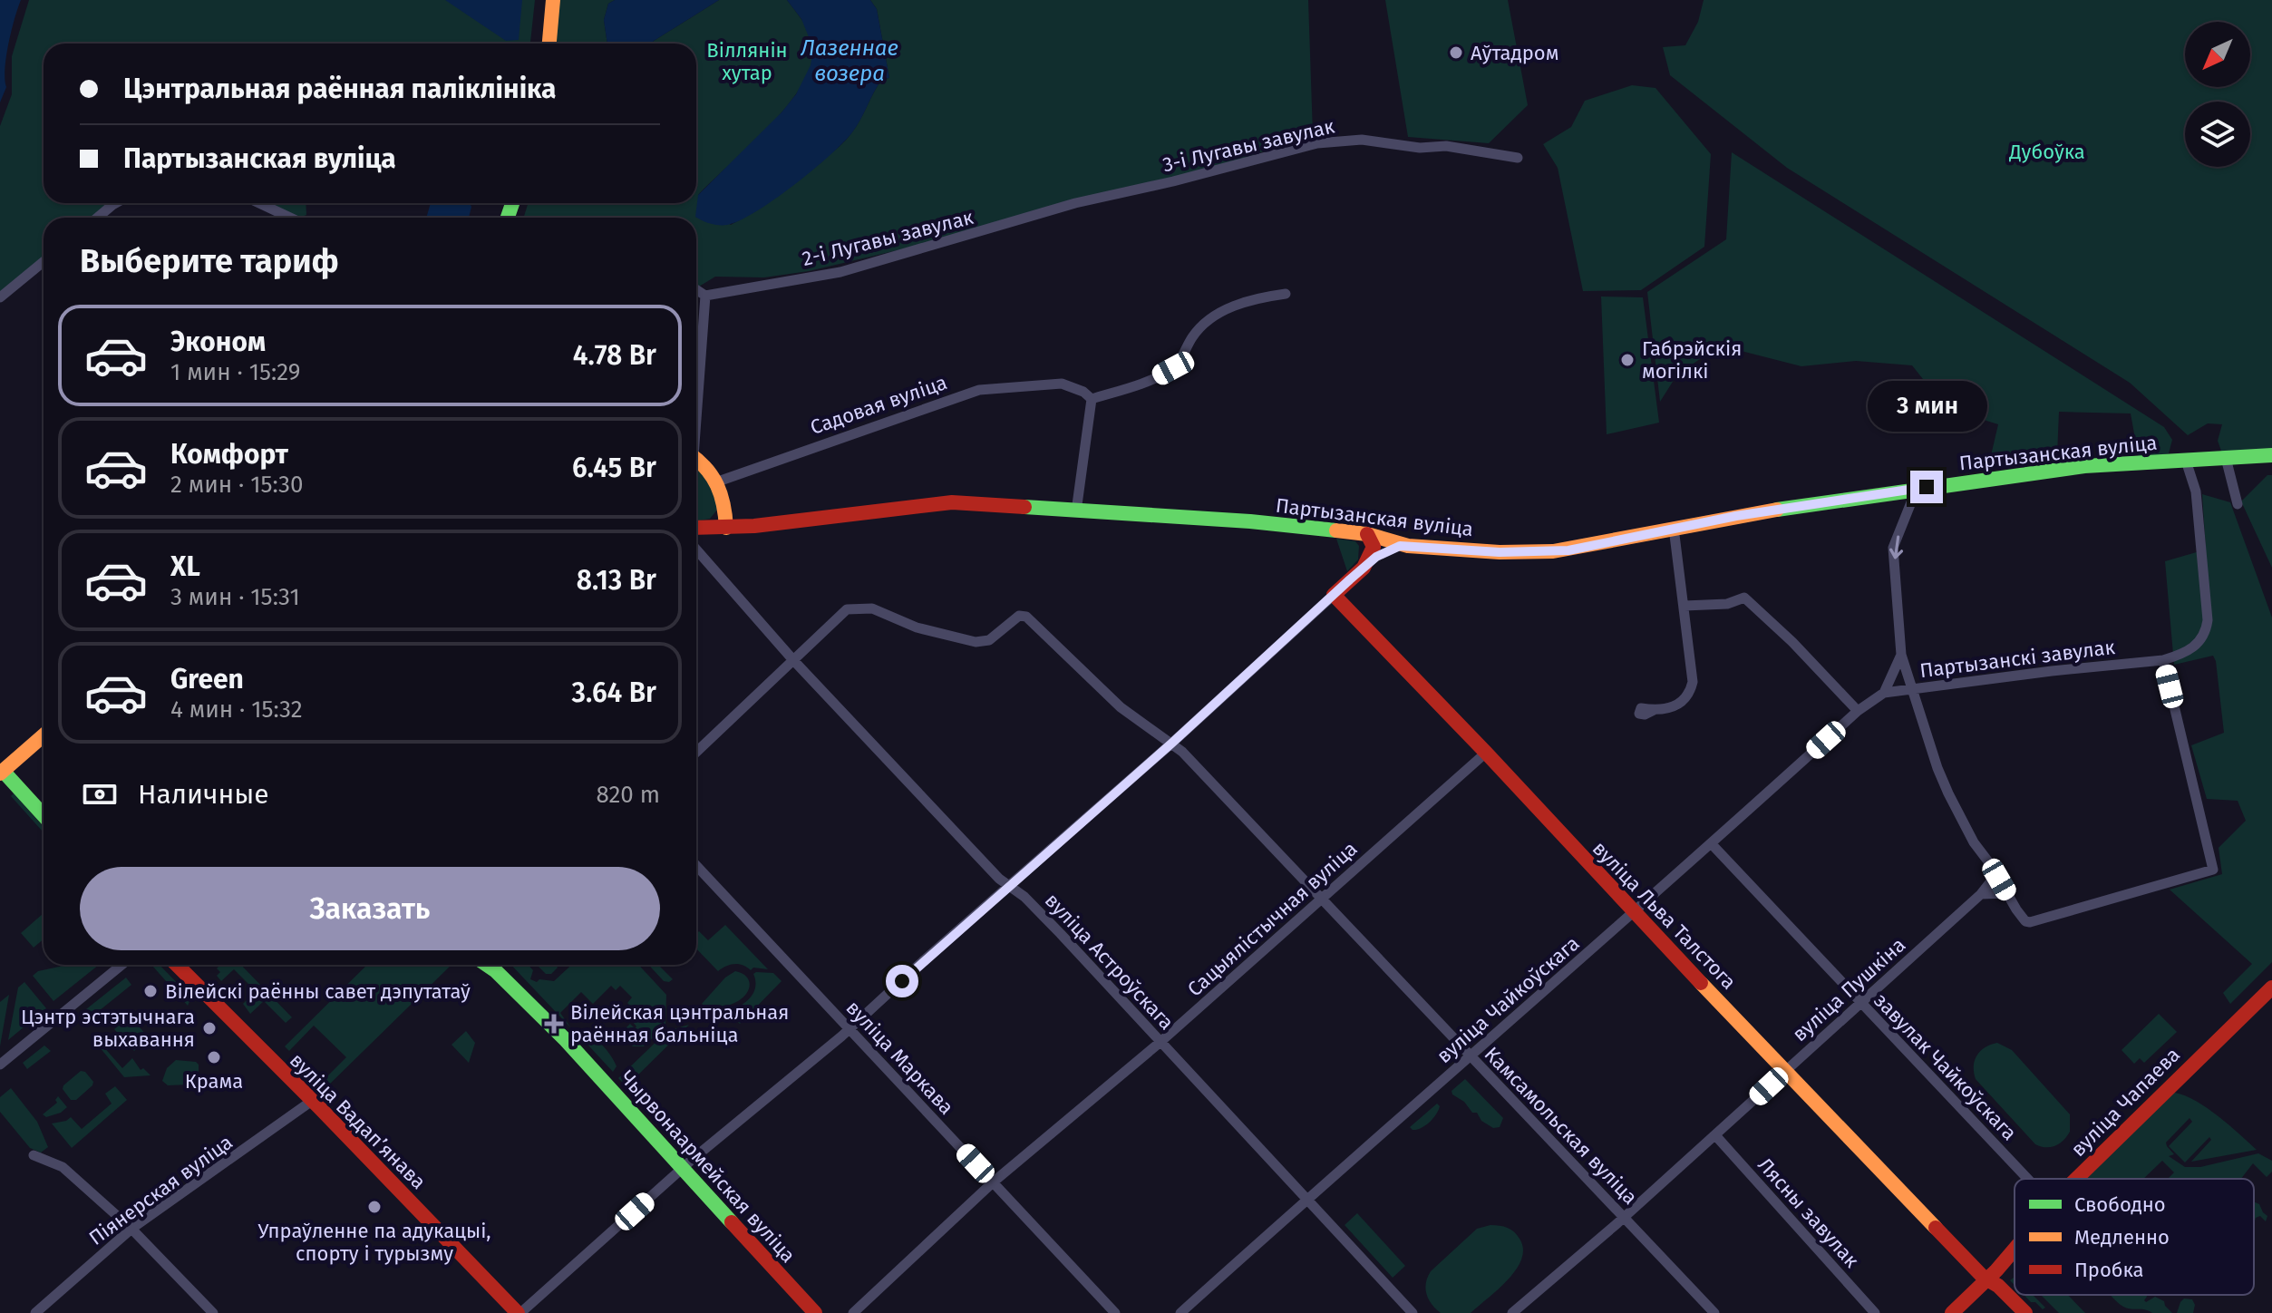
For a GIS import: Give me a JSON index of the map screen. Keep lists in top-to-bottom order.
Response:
{
  "streets": {
    "main road": [
      "Партызанская вуліца",
      "вуліца Льва Талстога",
      "вуліца Чапаева",
      "вуліца Вадапʼянава",
      "Чырвонаармейская вуліца"
    ],
    "street": [
      "3-і Лугавы завулак",
      "2-і Лугавы завулак",
      "Садовая вуліца",
      "Партызанскі завулак",
      "Сацыялістычная вуліца",
      "вуліца Астроўскага",
      "вуліца Пушкіна",
      "вуліца Чайкоўскага",
      "вуліца Маркава",
      "завулак Чайкоўскага",
      "Камсамольская вуліца",
      "Піянерская вуліца",
      "Лясны завулак"
    ]
  },
  "crossings": [
    ["3-і Лугавы завулак", "2-і Лугавы завулак"],
    ["Партызанская вуліца", "Партызанскі завулак"],
    ["Партызанскі завулак", "вуліца Чайкоўскага"],
    ["вуліца Льва Талстога", "Сацыялістычная вуліца"],
    ["вуліца Льва Талстога", "вуліца Пушкіна"],
    ["вуліца Льва Талстога", "вуліца Чайкоўскага"],
    ["вуліца Льва Талстога", "вуліца Чапаева"],
    ["Сацыялістычная вуліца", "вуліца Астроўскага"],
    ["Сацыялістычная вуліца", "вуліца Маркава"],
    ["Сацыялістычная вуліца", "Камсамольская вуліца"],
    ["вуліца Астроўскага", "вуліца Чайкоўскага"],
    ["вуліца Астроўскага", "Камсамольская вуліца"],
    ["вуліца Пушкіна", "завулак Чайкоўскага"],
    ["вуліца Пушкіна", "Камсамольская вуліца"],
    ["вуліца Пушкіна", "Лясны завулак"],
    ["вуліца Чайкоўскага", "завулак Чайкоўскага"],
    ["вуліца Чайкоўскага", "Камсамольская вуліца"],
    ["вуліца Вадапʼянава", "Піянерская вуліца"]
  ],
  "water": ["Лазеннае возера"],
  "parks": ["Віллянін хутар", "Дубоўка"],
  "places": {
    "other": [
      "Аўтадром",
      "Габрэйскія могілкі",
      "Вілейскі раённы савет дэпутатаў",
      "Цэнтр эстэтычнага выхавання",
      "Крама",
      "Упраўленне па адукацыі, спорту і турызму"
    ],
    "health": ["Вілейская цэнтральная раённая бальніца"]
  },
  "legend": ["Свободно", "Медленно", "Пробка"],
  "north": "bottom left",
  "page": {
    "banner": ["Цэнтральная раённая паліклініка", "Партызанская вуліца"],
    "heading": "Выберите тариф",
    "list": [
      {
        "name": "Эконом",
        "note": "1 мин · 15:29",
        "value": "4.78 Br"
      },
      {
        "name": "Комфорт",
        "note": "2 мин · 15:30",
        "value": "6.45 Br"
      },
      {
        "name": "XL",
        "note": "3 мин · 15:31",
        "value": "8.13 Br"
      },
      {
        "name": "Green",
        "note": "4 мин · 15:32",
        "value": "3.64 Br"
      }
    ],
    "bubble": "3 мин",
    "pay": ["Наличные", "820 m"],
    "buttons": "Заказать"
  }
}
